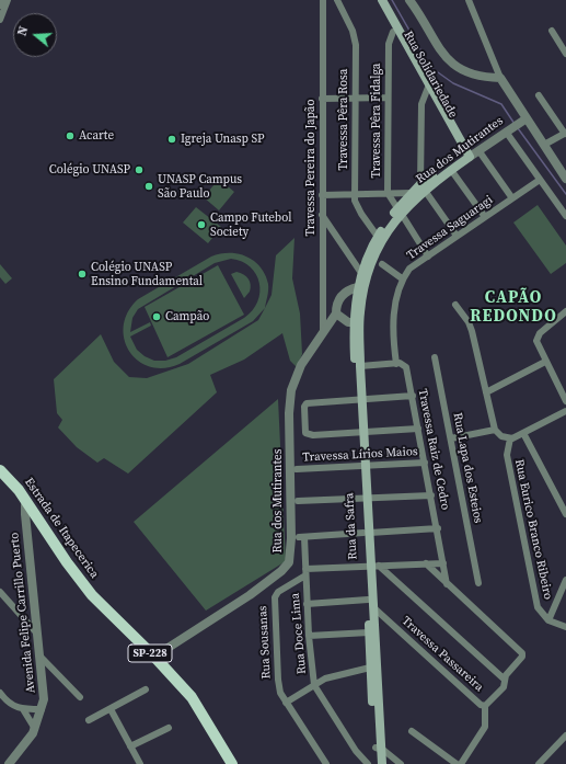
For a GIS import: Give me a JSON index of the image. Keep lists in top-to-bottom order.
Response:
{
  "streets": {
    "main road": [
      "Rua Solidariedade",
      "Rua dos Mutirantes",
      "Rua da Safra",
      "Estrada de Itapecerica",
      "SP-228"
    ],
    "street": [
      "Travessa Pêra Rosa",
      "Travessa Pêra Fidalga",
      "Travessa Pereira do Japão",
      "Travessa Saguaragi",
      "Travessa Raiz de Cedro",
      "Travessa Lírios Maios",
      "Rua Lapa dos Esteios",
      "Rua Eurico Branco Ribeiro",
      "Avenida Felipe Carrillo Puerto",
      "Rua Doce Lima",
      "Rua Sousanas",
      "Travessa Passareira"
    ]
  },
  "crossings": [
    ["Rua Solidariedade", "Travessa Pêra Fidalga"],
    ["Rua Solidariedade", "Rua dos Mutirantes"],
    ["Travessa Pêra Rosa", "Rua dos Mutirantes"],
    ["Travessa Pêra Fidalga", "Rua dos Mutirantes"],
    ["Travessa Pêra Fidalga", "Travessa Saguaragi"],
    ["Rua dos Mutirantes", "Travessa Pereira do Japão"],
    ["Rua dos Mutirantes", "Rua da Safra"],
    ["Rua dos Mutirantes", "Estrada de Itapecerica"],
    ["Travessa Raiz de Cedro", "Travessa Lírios Maios"],
    ["Travessa Raiz de Cedro", "Rua Doce Lima"],
    ["Travessa Raiz de Cedro", "Travessa Passareira"],
    ["Travessa Lírios Maios", "Rua da Safra"],
    ["Rua da Safra", "Rua Doce Lima"],
    ["Rua da Safra", "Travessa Passareira"],
    ["Estrada de Itapecerica", "Avenida Felipe Carrillo Puerto"],
    ["Rua Doce Lima", "Rua Sousanas"]
  ],
  "districts": ["CAPÃO REDONDO"],
  "places": [
    "Acarte",
    "Igreja Unasp SP",
    "Colégio UNASP",
    "UNASP Campus São Paulo",
    "Campo Futebol Society",
    "Colégio UNASP Ensino Fundamental",
    "Campão"
  ],
  "north": "left"
}
